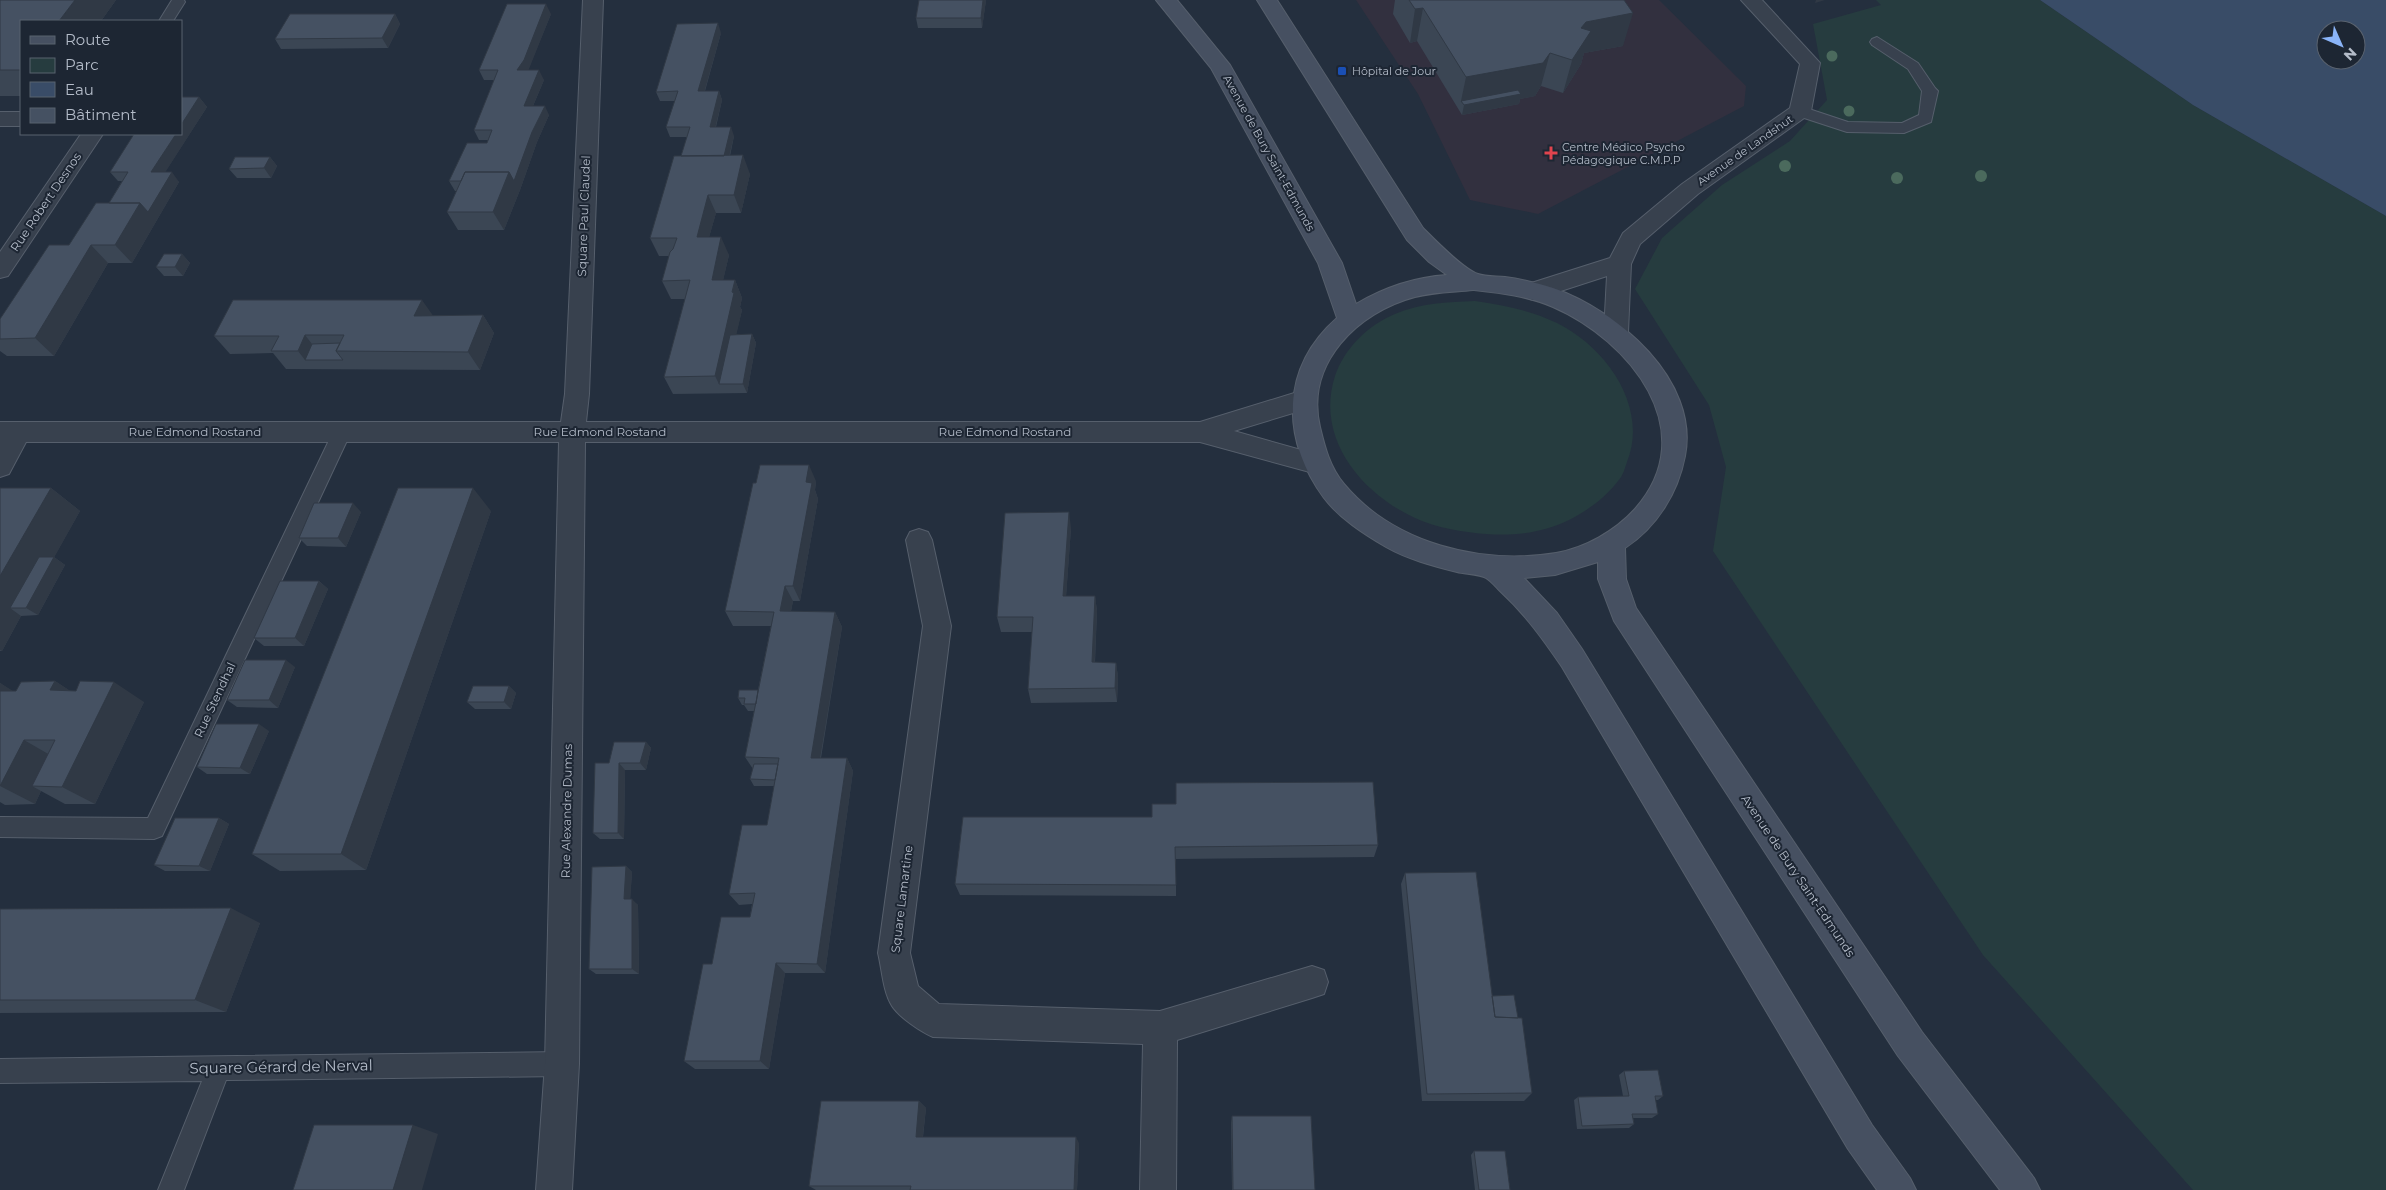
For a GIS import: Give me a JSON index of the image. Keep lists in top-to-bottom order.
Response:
{
  "streets": {
    "main road": ["Avenue de Bury Saint-Edmunds"],
    "street": [
      "Avenue de Landshut",
      "Rue Robert Desnos",
      "Square Paul Claudel",
      "Rue Edmond Rostand",
      "Rue Alexandre Dumas",
      "Square Lamartine"
    ],
    "lane": ["Rue Stendhal", "Square Gérard de Nerval"]
  },
  "crossings": [
    ["Square Paul Claudel", "Rue Edmond Rostand"],
    ["Square Paul Claudel", "Rue Alexandre Dumas"],
    ["Rue Edmond Rostand", "Rue Stendhal"],
    ["Rue Edmond Rostand", "Rue Alexandre Dumas"],
    ["Rue Alexandre Dumas", "Square Gérard de Nerval"]
  ],
  "places": {
    "transit": ["Hôpital de Jour"],
    "health": ["Centre Médico Psycho Pédagogique C.M.P.P"]
  },
  "legend": [
    "Route",
    "Parc",
    "Eau",
    "Bâtiment"
  ],
  "north": "bottom right"
}
